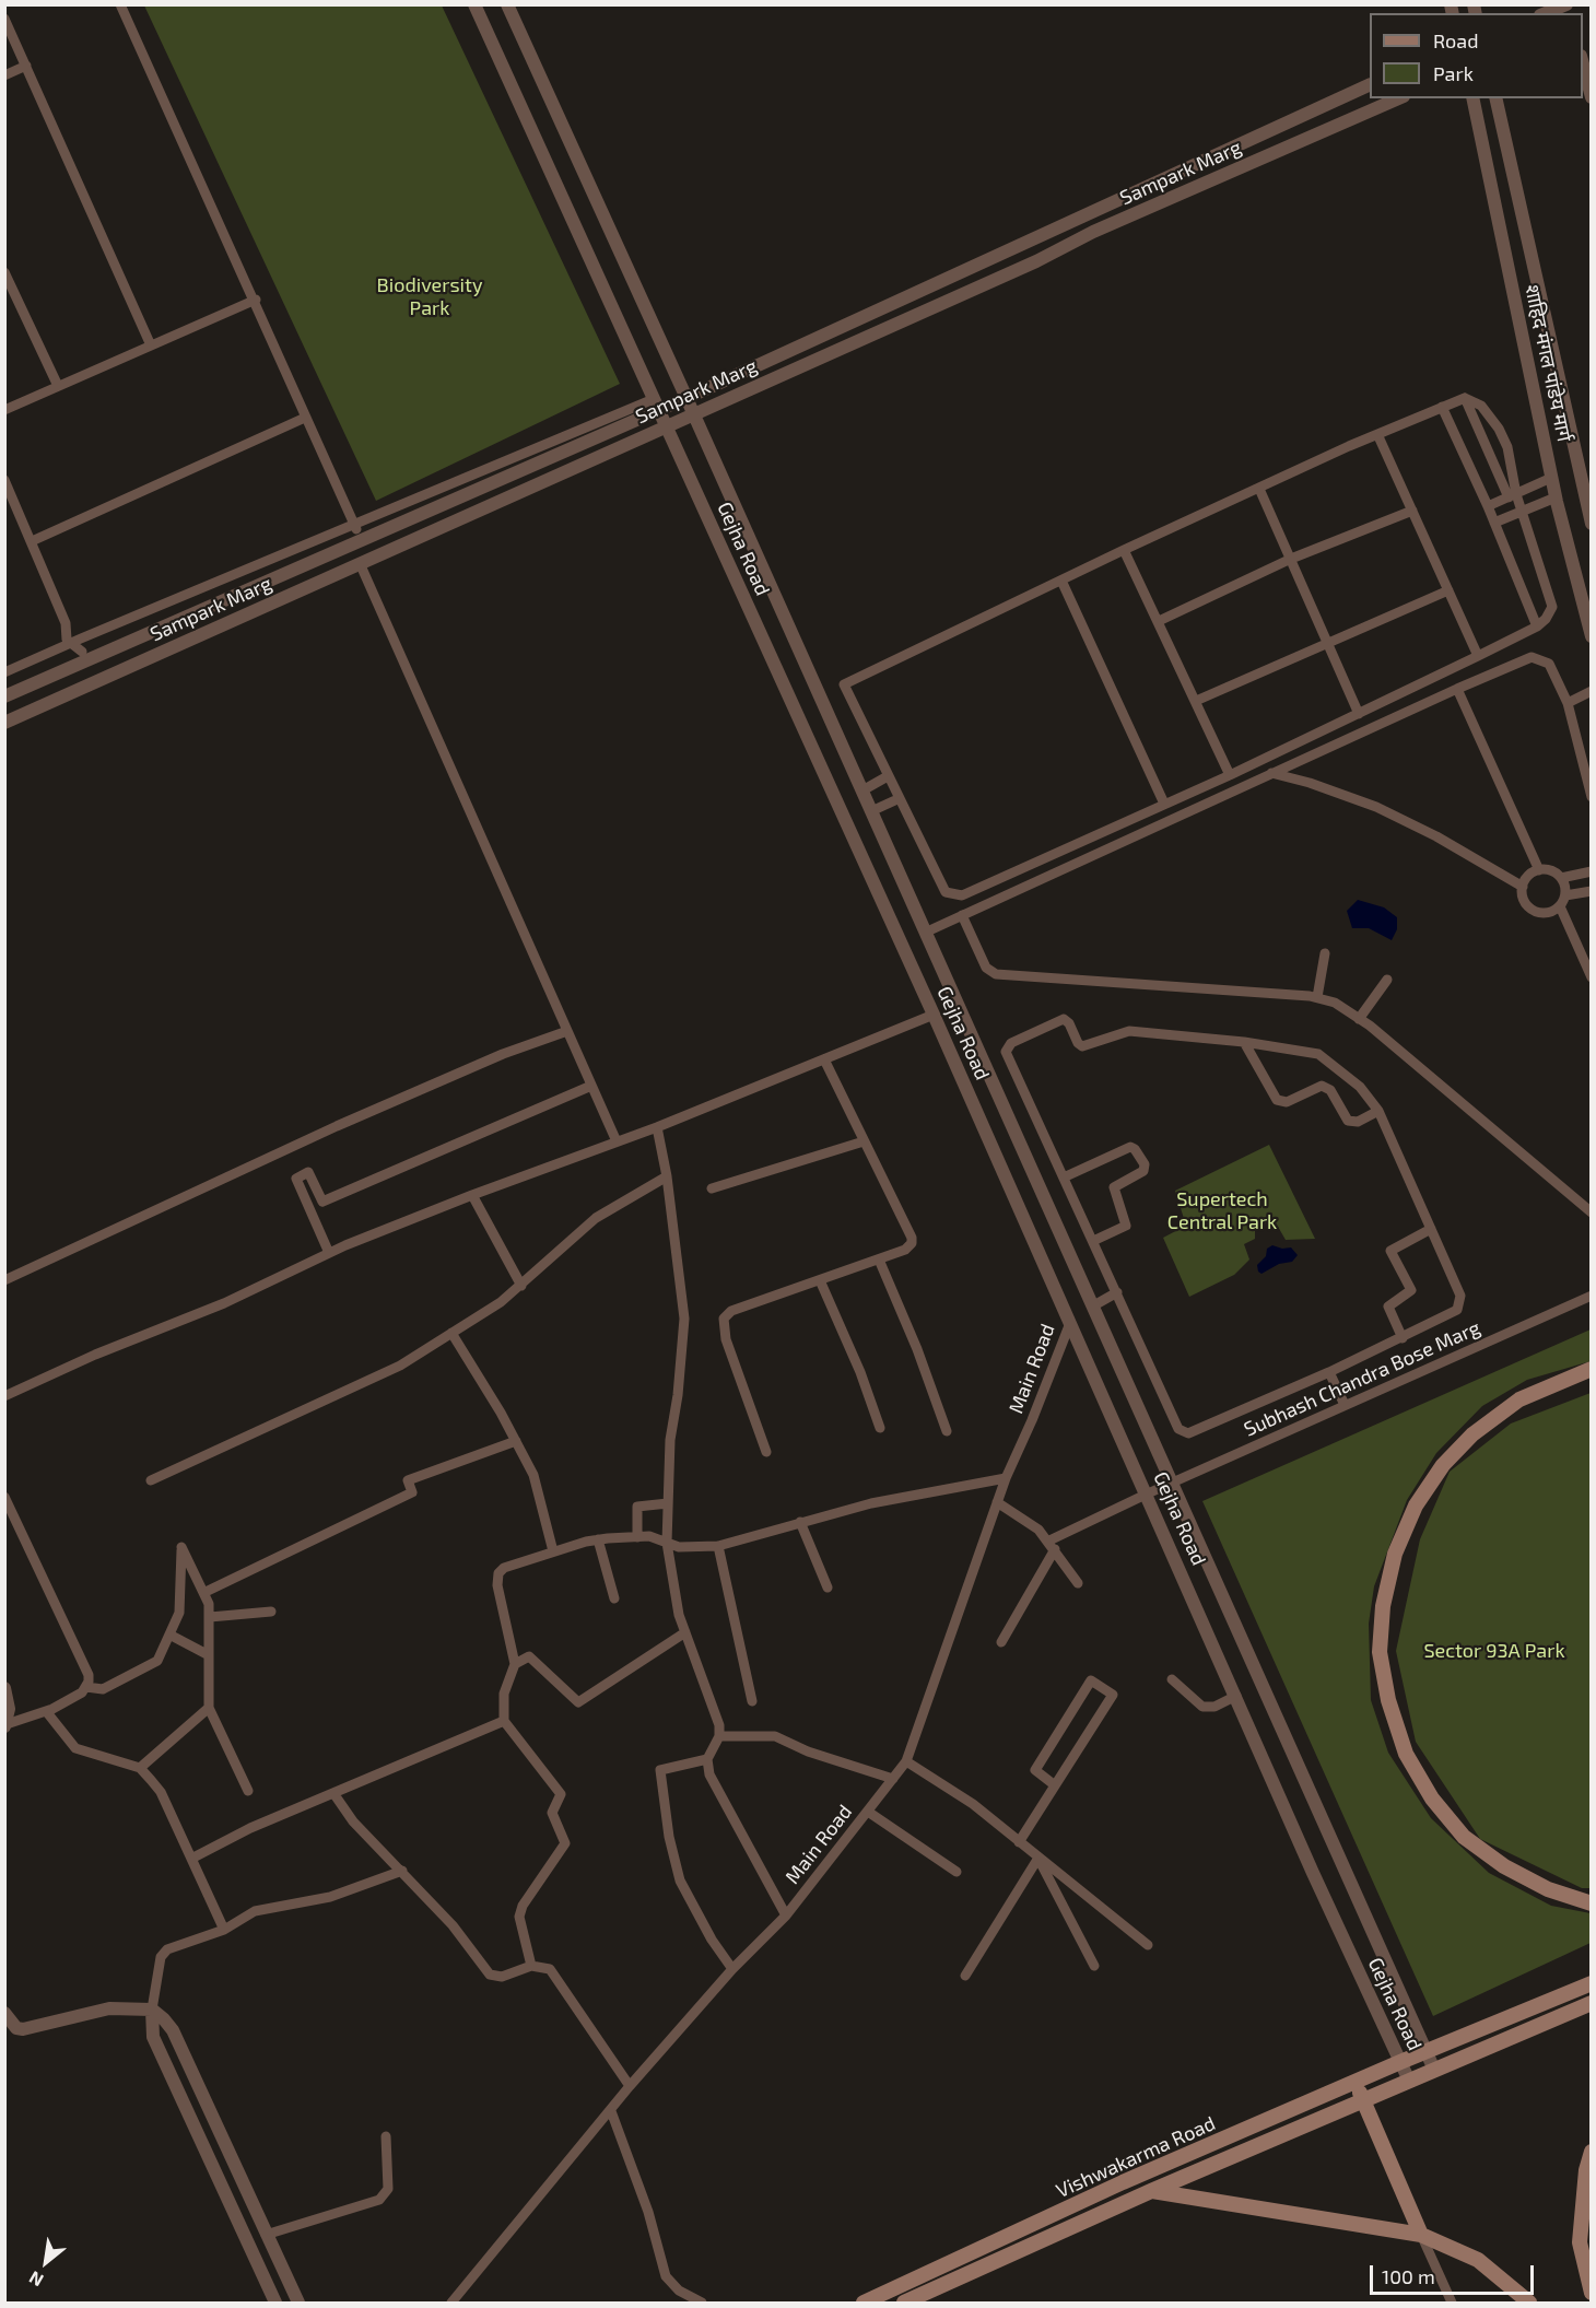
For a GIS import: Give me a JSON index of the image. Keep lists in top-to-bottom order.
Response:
{
  "streets": {
    "main road": ["Vishwakarma Road"],
    "street": [
      "Sampark Marg",
      "शाहिद मंगल पांडेय मार्ग",
      "Gejha Road",
      "Main Road",
      "Subhash Chandra Bose Marg"
    ]
  },
  "crossings": [
    ["Sampark Marg", "Gejha Road"],
    ["Gejha Road", "Main Road"],
    ["Gejha Road", "Subhash Chandra Bose Marg"],
    ["Gejha Road", "Vishwakarma Road"]
  ],
  "parks": ["Biodiversity Park", "Supertech Central Park", "Sector 93A Park"],
  "legend": ["Road", "Park"],
  "scale_bar": "100 m",
  "north": "bottom left"
}
